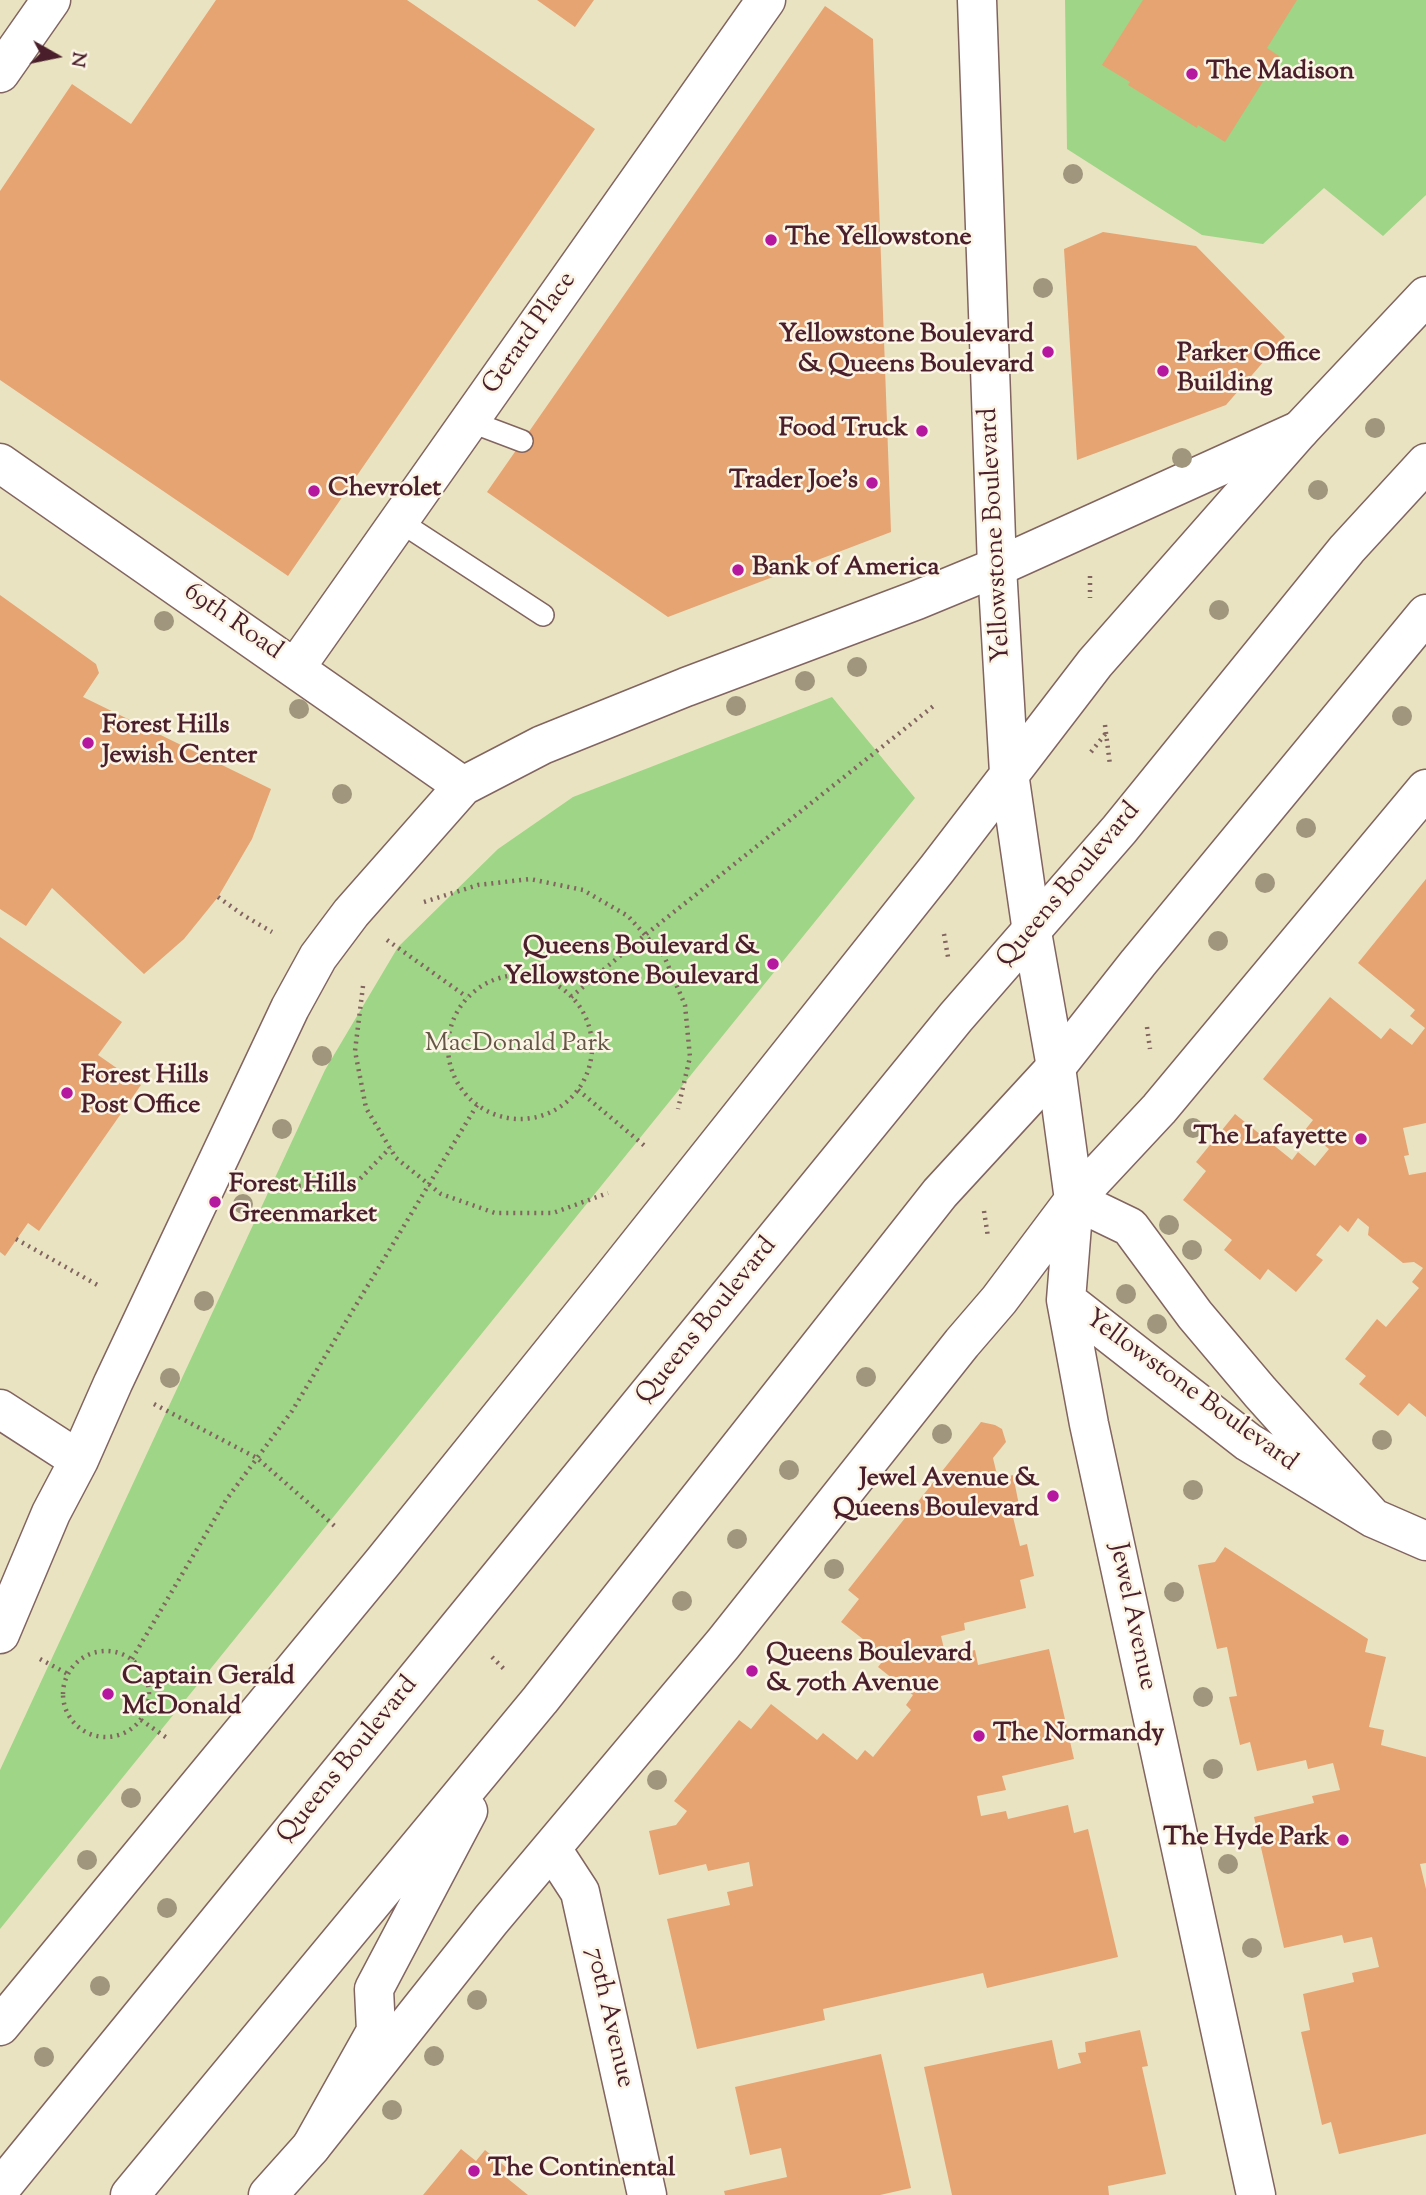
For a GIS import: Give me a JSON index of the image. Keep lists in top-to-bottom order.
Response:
{
  "streets": {
    "street": [
      "Gerard Place",
      "Yellowstone Boulevard",
      "69th Road",
      "Queens Boulevard",
      "Jewel Avenue",
      "70th Avenue"
    ]
  },
  "crossings": [
    ["Gerard Place", "69th Road"],
    ["Yellowstone Boulevard", "Queens Boulevard"],
    ["Yellowstone Boulevard", "Jewel Avenue"]
  ],
  "parks": ["MacDonald Park"],
  "places": [
    "The Madison",
    "The Yellowstone",
    "Yellowstone Boulevard & Queens Boulevard",
    "Parker Office Building",
    "Food Truck",
    "Trader Joe's",
    "Chevrolet",
    "Bank of America",
    "Forest Hills Jewish Center",
    "Queens Boulevard & Yellowstone Boulevard",
    "Forest Hills Post Office",
    "The Lafayette",
    "Forest Hills Greenmarket",
    "Jewel Avenue & Queens Boulevard",
    "Queens Boulevard & 70th Avenue",
    "Captain Gerald McDonald",
    "The Normandy",
    "The Hyde Park",
    "The Continental"
  ],
  "north": "right"
}
